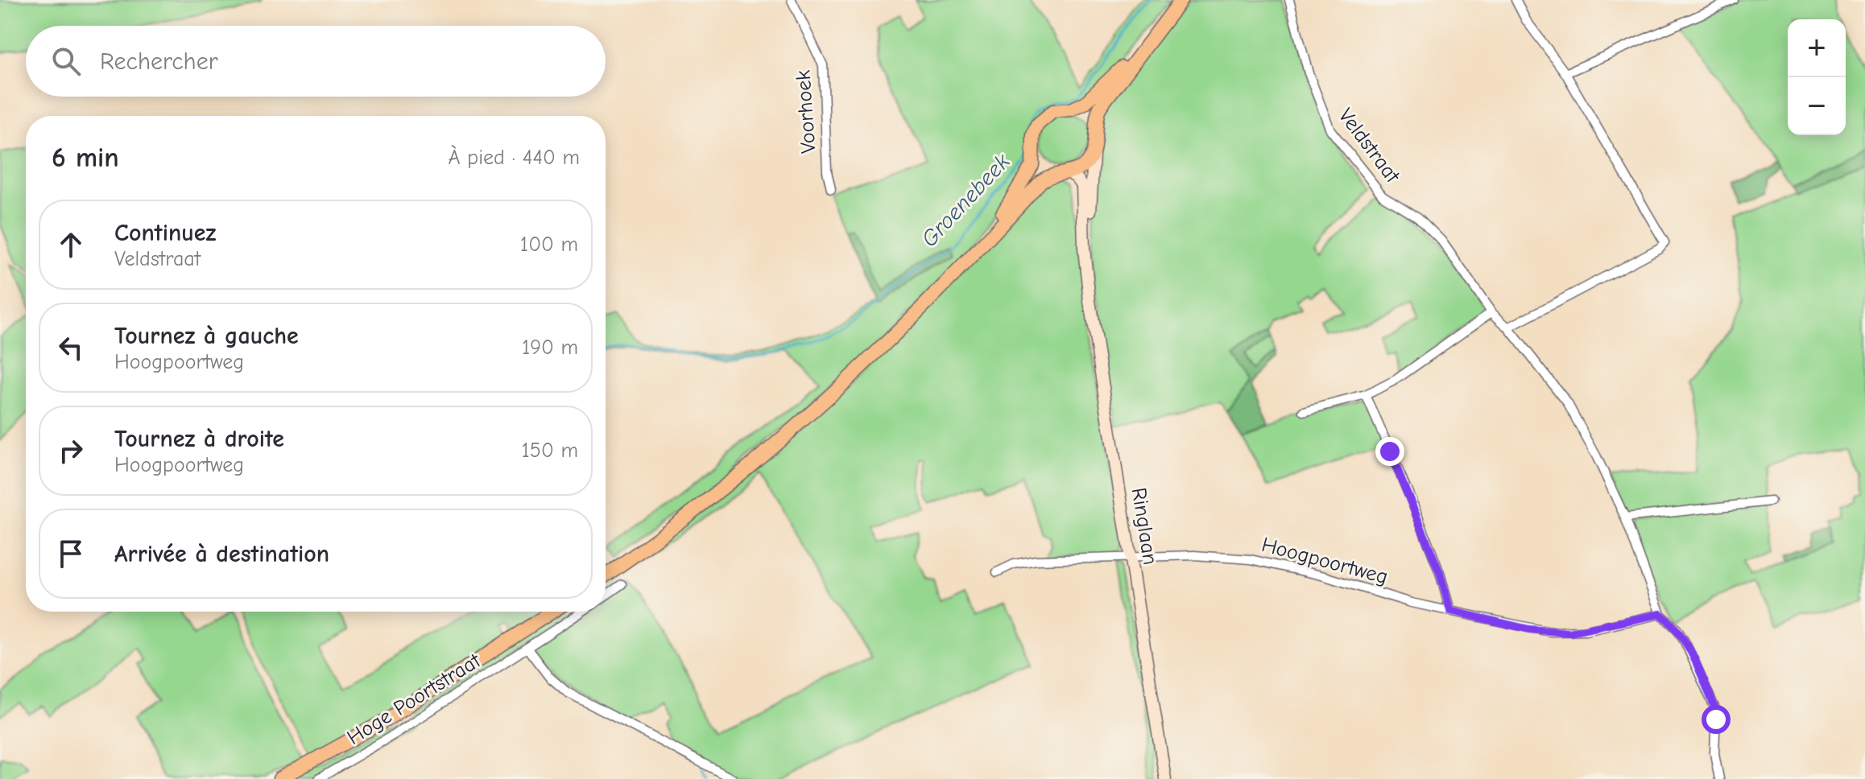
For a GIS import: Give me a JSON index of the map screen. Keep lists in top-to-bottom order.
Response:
{
  "streets": {
    "main road": ["Ringlaan"],
    "street": [
      "Voorhoek",
      "Veldstraat",
      "Hoogpoortweg",
      "Hoge Poortstraat"
    ]
  },
  "crossings": [
    ["Veldstraat", "Hoogpoortweg"],
    ["Ringlaan", "Hoogpoortweg"]
  ],
  "water": ["Groenebeek"],
  "page": {
    "map_buttons": ["+", "−"],
    "search": "Rechercher",
    "heading": ["6 min", "À pied · 440 m"],
    "list": [
      ["Continuez", "Veldstraat", "100 m"],
      ["Tournez à gauche", "Hoogpoortweg", "190 m"],
      ["Tournez à droite", "Hoogpoortweg", "150 m"],
      "Arrivée à destination"
    ]
  }
}
